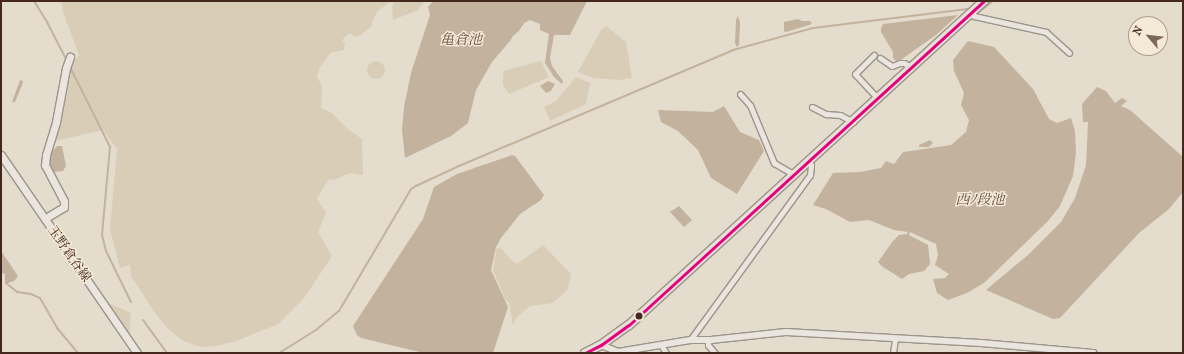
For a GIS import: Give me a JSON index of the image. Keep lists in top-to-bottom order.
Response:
{
  "streets": {
    "main road": ["玉野倉谷線"]
  },
  "water": ["亀倉池", "西ﾉ段池"],
  "north": "top left"
}
